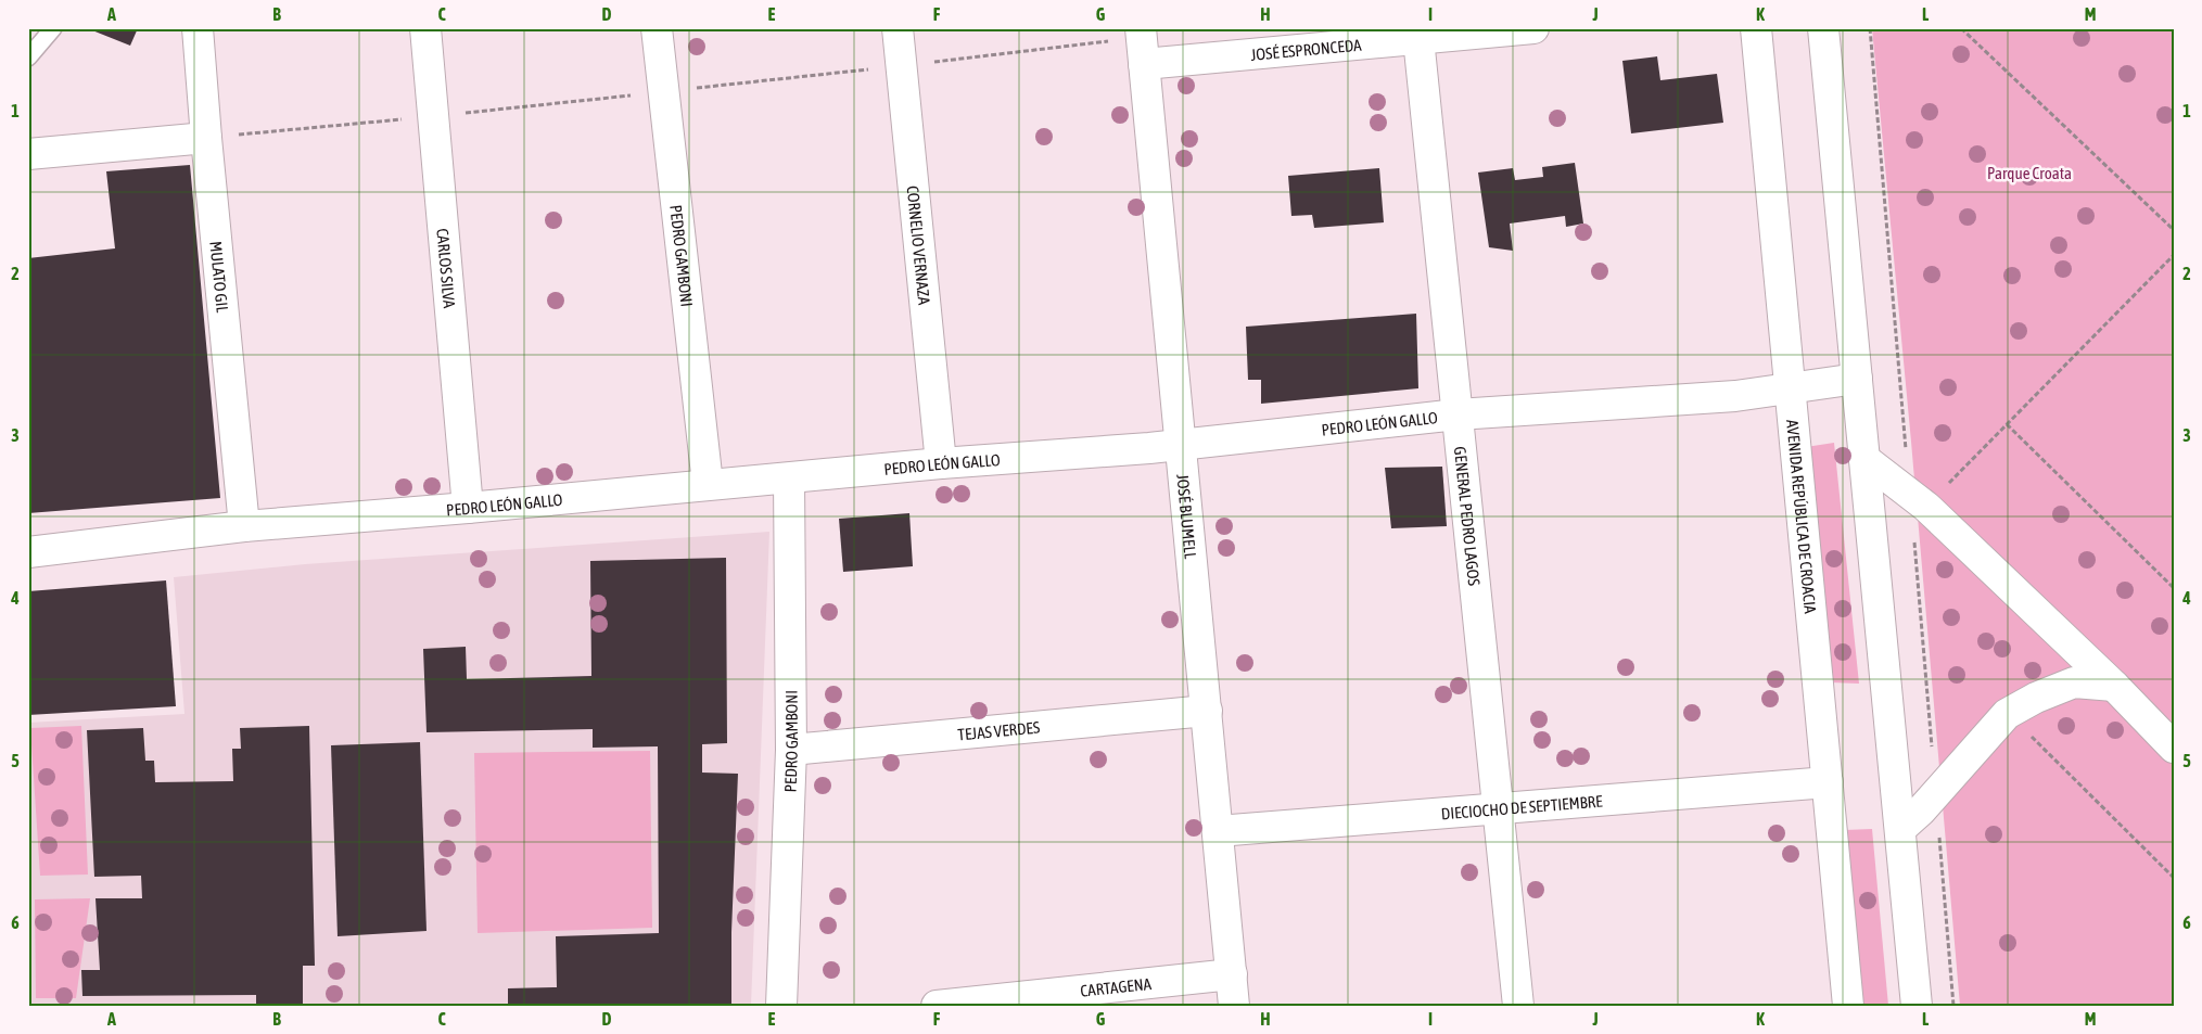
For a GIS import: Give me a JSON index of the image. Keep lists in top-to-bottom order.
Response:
{
  "streets": {
    "main road": [
      "JOSÉ ESPRONCEDA",
      "CORNELIO VERNAZA",
      "PEDRO GAMBONI",
      "CARLOS SILVA",
      "MULATO GIL",
      "PEDRO LEÓN GALLO",
      "JOSÉ BLUMELL",
      "GENERAL PEDRO LAGOS",
      "AVENIDA REPÚBLICA DE CROACIA",
      "TEJAS VERDES",
      "DIECIOCHO DE SEPTIEMBRE",
      "CARTAGENA"
    ]
  },
  "crossings": [
    ["JOSÉ ESPRONCEDA", "JOSÉ BLUMELL"],
    ["JOSÉ ESPRONCEDA", "GENERAL PEDRO LAGOS"],
    ["CORNELIO VERNAZA", "PEDRO LEÓN GALLO"],
    ["PEDRO GAMBONI", "PEDRO LEÓN GALLO"],
    ["PEDRO GAMBONI", "TEJAS VERDES"],
    ["CARLOS SILVA", "PEDRO LEÓN GALLO"],
    ["MULATO GIL", "PEDRO LEÓN GALLO"],
    ["PEDRO LEÓN GALLO", "JOSÉ BLUMELL"],
    ["PEDRO LEÓN GALLO", "GENERAL PEDRO LAGOS"],
    ["PEDRO LEÓN GALLO", "AVENIDA REPÚBLICA DE CROACIA"],
    ["JOSÉ BLUMELL", "TEJAS VERDES"],
    ["JOSÉ BLUMELL", "DIECIOCHO DE SEPTIEMBRE"],
    ["JOSÉ BLUMELL", "CARTAGENA"],
    ["GENERAL PEDRO LAGOS", "DIECIOCHO DE SEPTIEMBRE"],
    ["AVENIDA REPÚBLICA DE CROACIA", "DIECIOCHO DE SEPTIEMBRE"]
  ],
  "parks": ["Parque Croata"],
  "grid": {
    "columns": [
      "A",
      "B",
      "C",
      "D",
      "E",
      "F",
      "G",
      "H",
      "I",
      "J",
      "K",
      "L",
      "M"
    ],
    "rows": [
      "1",
      "2",
      "3",
      "4",
      "5",
      "6"
    ]
  }
}
